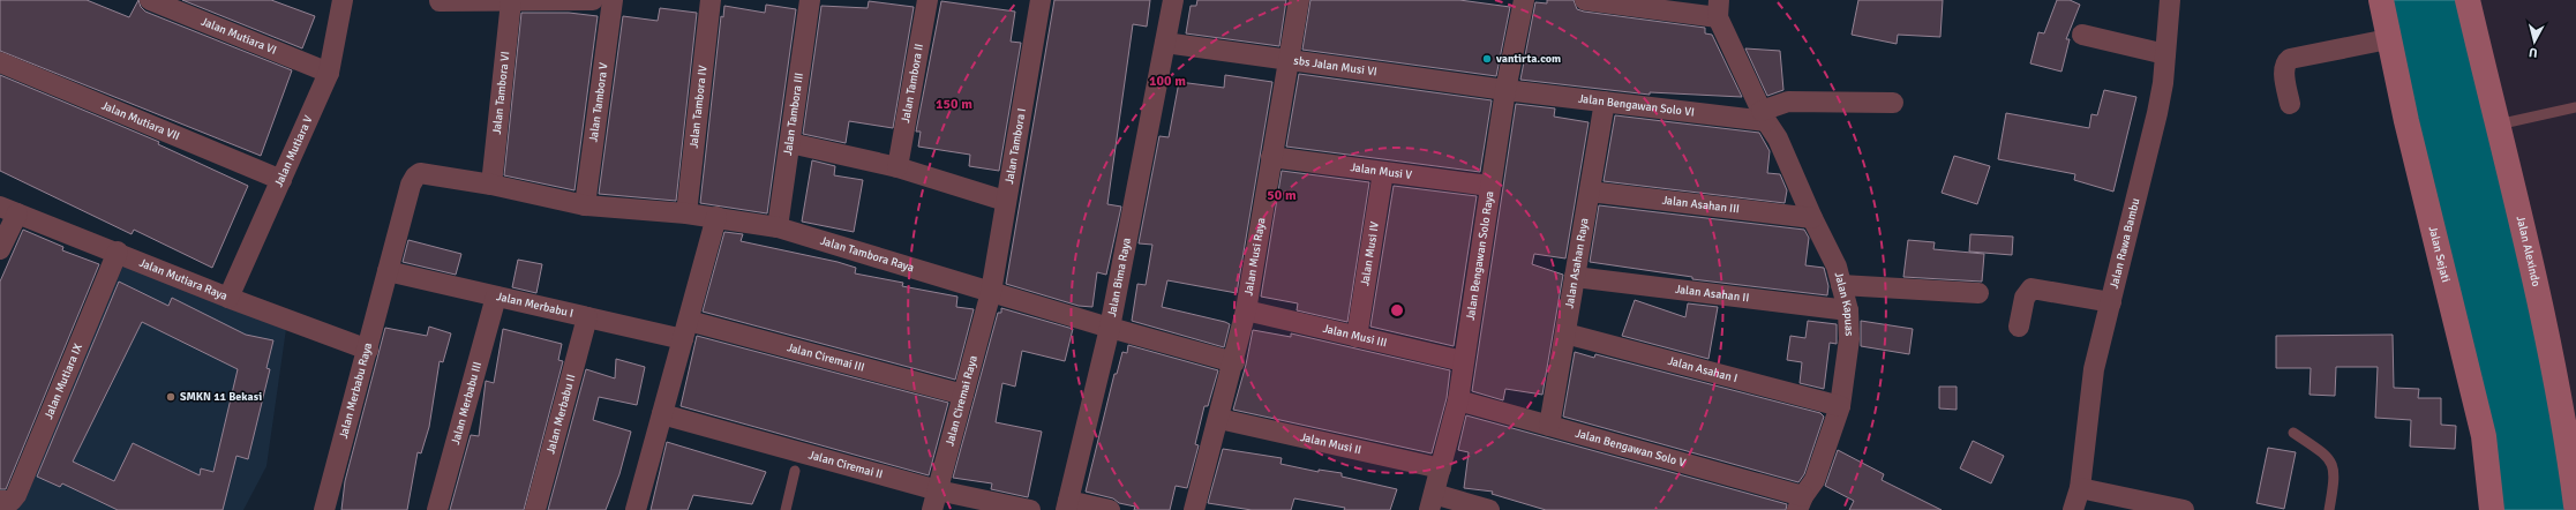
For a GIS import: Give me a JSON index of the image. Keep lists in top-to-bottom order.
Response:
{
  "streets": {
    "street": [
      "Jalan Mutiara VI",
      "sbs Jalan Musi VI",
      "Jalan Tambora II",
      "Jalan Tambora VI",
      "Jalan Tambora V",
      "Jalan Bengawan Solo VI",
      "Jalan Tambora IV",
      "Jalan Tambora III",
      "Jalan Mutiara VII",
      "Jalan Tambora I",
      "Jalan Mutiara V",
      "Jalan Musi V",
      "Jalan Asahan III",
      "Jalan Rawa Bambu",
      "Jalan Alexindo",
      "Jalan Musi IV",
      "Jalan Tambora Raya",
      "Jalan Sejati",
      "Jalan Bengawan Solo Raya",
      "Jalan Musi Raya",
      "Jalan Asahan Raya",
      "Jalan Bima Raya",
      "Jalan Mutiara Raya",
      "Jalan Asahan II",
      "Jalan Kapuas",
      "Jalan Merbabu I",
      "Jalan Musi III",
      "Jalan Ciremai III",
      "Jalan Asahan I",
      "Jalan Mutiara IX",
      "Jalan Merbabu Raya",
      "Jalan Ciremai Raya",
      "Jalan Merbabu III",
      "Jalan Merbabu II",
      "Jalan Musi II",
      "Jalan Bengawan Solo V",
      "Jalan Ciremai II"
    ]
  },
  "crossings": [
    ["Jalan Mutiara VI", "Jalan Mutiara V"],
    ["sbs Jalan Musi VI", "Jalan Bengawan Solo VI"],
    ["sbs Jalan Musi VI", "Jalan Bengawan Solo Raya"],
    ["sbs Jalan Musi VI", "Jalan Musi Raya"],
    ["sbs Jalan Musi VI", "Jalan Bima Raya"],
    ["Jalan Tambora VI", "Jalan Tambora Raya"],
    ["Jalan Tambora VI", "Jalan Merbabu Raya"],
    ["Jalan Tambora V", "Jalan Tambora Raya"],
    ["Jalan Bengawan Solo VI", "Jalan Bengawan Solo Raya"],
    ["Jalan Bengawan Solo VI", "Jalan Asahan Raya"],
    ["Jalan Bengawan Solo VI", "Jalan Kapuas"],
    ["Jalan Tambora IV", "Jalan Tambora Raya"],
    ["Jalan Tambora III", "Jalan Tambora Raya"],
    ["Jalan Mutiara VII", "Jalan Mutiara V"],
    ["Jalan Tambora I", "Jalan Tambora Raya"],
    ["Jalan Tambora I", "Jalan Ciremai Raya"],
    ["Jalan Mutiara V", "Jalan Mutiara Raya"],
    ["Jalan Musi V", "Jalan Musi IV"],
    ["Jalan Musi V", "Jalan Bengawan Solo Raya"],
    ["Jalan Musi V", "Jalan Musi Raya"],
    ["Jalan Asahan III", "Jalan Asahan Raya"],
    ["Jalan Asahan III", "Jalan Kapuas"],
    ["Jalan Musi IV", "Jalan Musi III"],
    ["Jalan Tambora Raya", "Jalan Musi Raya"],
    ["Jalan Tambora Raya", "Jalan Bima Raya"],
    ["Jalan Tambora Raya", "Jalan Merbabu Raya"],
    ["Jalan Tambora Raya", "Jalan Ciremai Raya"],
    ["Jalan Bengawan Solo Raya", "Jalan Musi III"],
    ["Jalan Bengawan Solo Raya", "Jalan Musi II"],
    ["Jalan Bengawan Solo Raya", "Jalan Bengawan Solo V"],
    ["Jalan Musi Raya", "Jalan Musi III"],
    ["Jalan Musi Raya", "Jalan Musi II"],
    ["Jalan Asahan Raya", "Jalan Asahan II"],
    ["Jalan Asahan Raya", "Jalan Asahan I"],
    ["Jalan Asahan Raya", "Jalan Bengawan Solo V"],
    ["Jalan Mutiara Raya", "Jalan Mutiara IX"],
    ["Jalan Mutiara Raya", "Jalan Merbabu Raya"],
    ["Jalan Asahan II", "Jalan Kapuas"],
    ["Jalan Kapuas", "Jalan Asahan I"],
    ["Jalan Kapuas", "Jalan Bengawan Solo V"],
    ["Jalan Merbabu I", "Jalan Ciremai III"],
    ["Jalan Merbabu I", "Jalan Merbabu Raya"],
    ["Jalan Merbabu I", "Jalan Merbabu III"],
    ["Jalan Merbabu I", "Jalan Merbabu II"],
    ["Jalan Ciremai III", "Jalan Ciremai Raya"],
    ["Jalan Ciremai Raya", "Jalan Ciremai II"]
  ],
  "places": ["vantirta.com", "SMKN 11 Bekasi"],
  "north": "bottom",
  "rings": ["100 m", "150 m", "50 m"]
}
